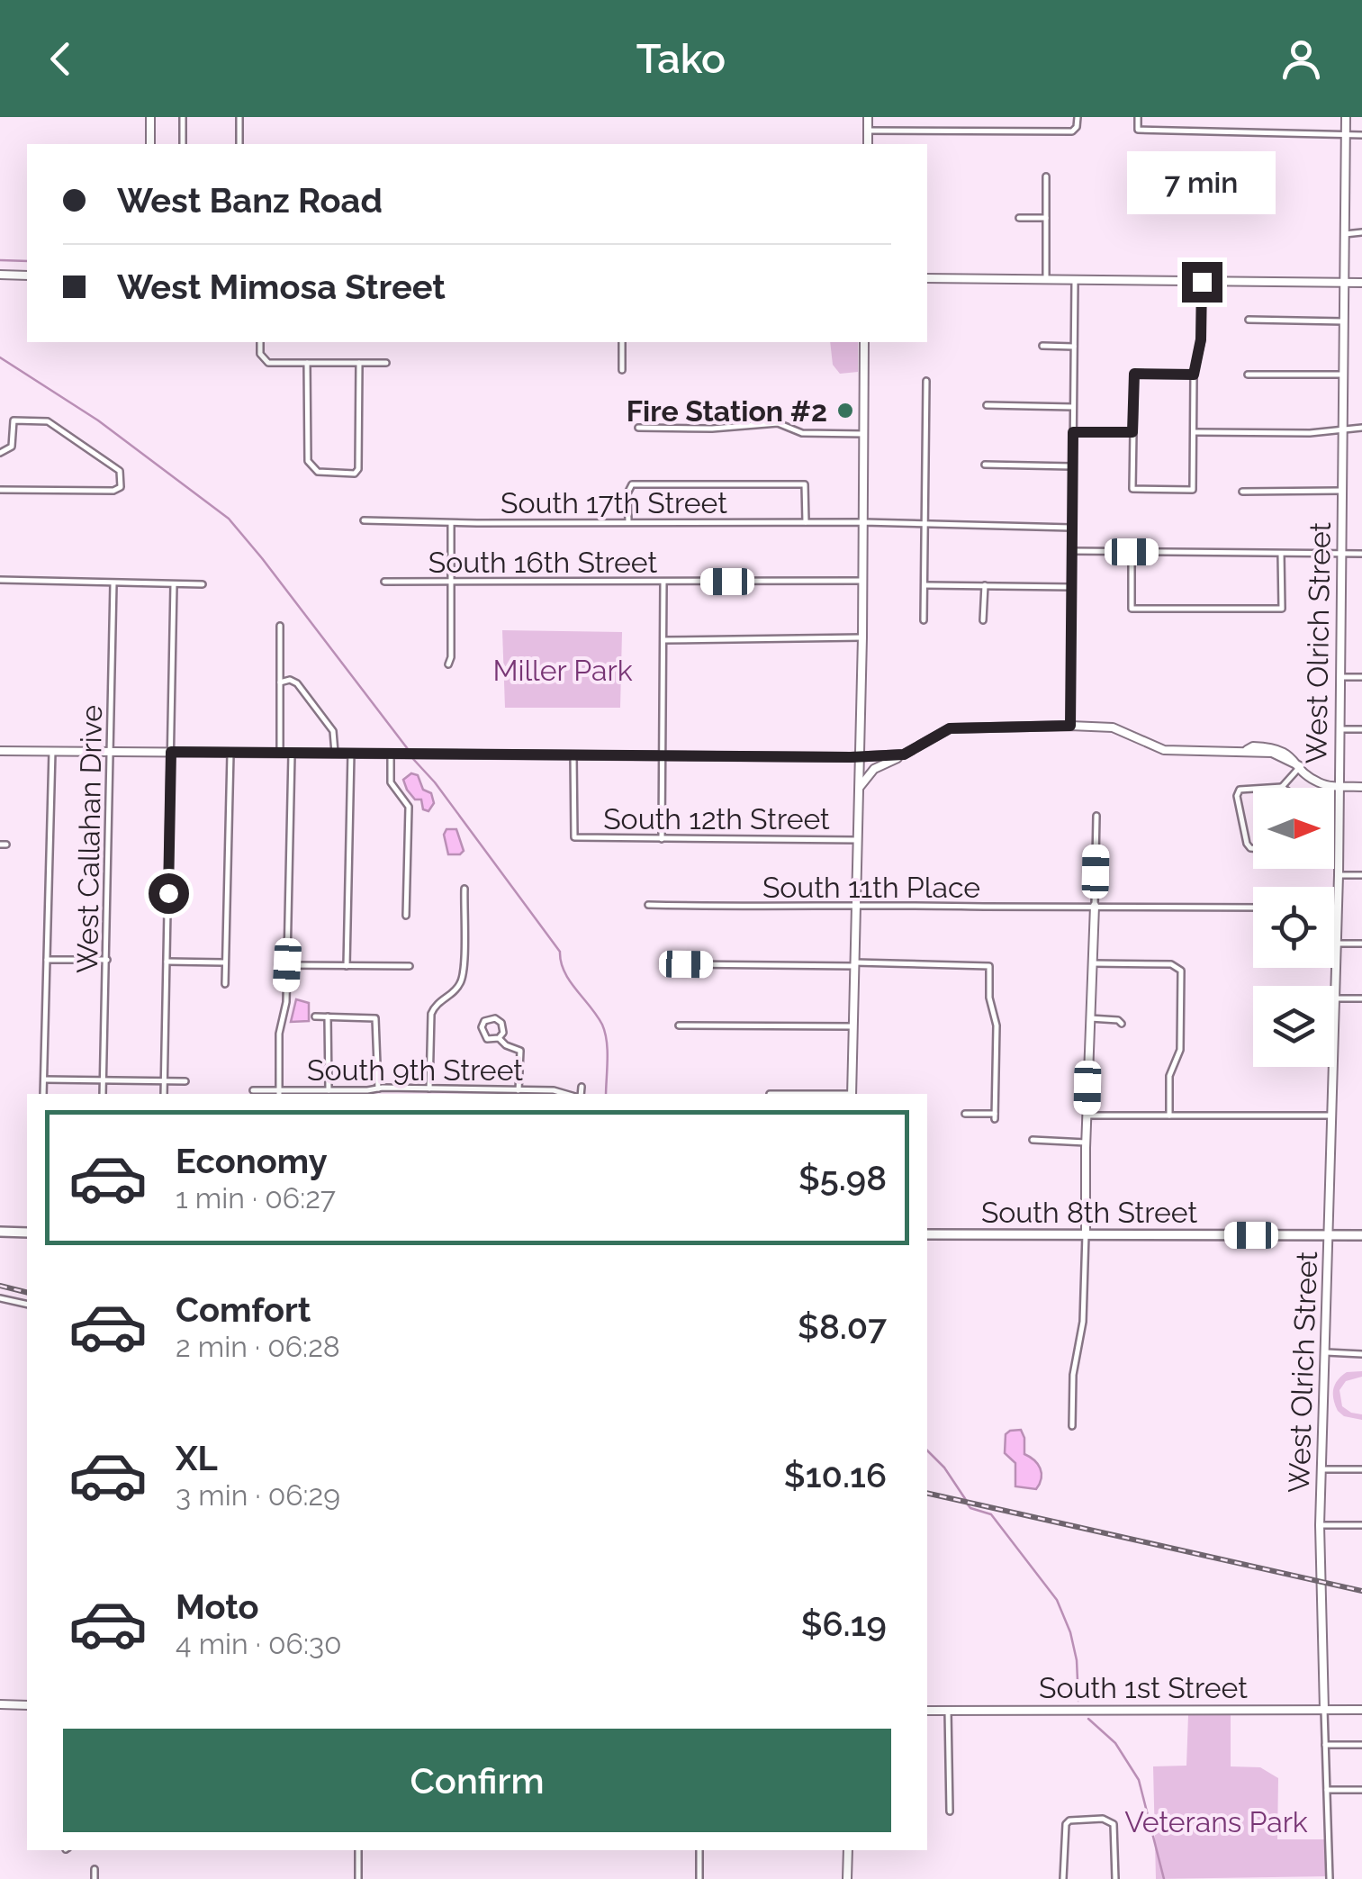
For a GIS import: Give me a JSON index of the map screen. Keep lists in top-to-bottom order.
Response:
{
  "streets": {
    "main road": ["South 8th Street"],
    "street": [
      "South 17th Street",
      "South 16th Street",
      "West Olrich Street",
      "South 12th Street",
      "West Callahan Drive",
      "South 11th Place",
      "South 9th Street",
      "South 1st Street"
    ]
  },
  "crossings": [
    ["West Olrich Street", "South 8th Street"],
    ["West Olrich Street", "South 1st Street"]
  ],
  "parks": ["Miller Park", "Veterans Park"],
  "places": ["Fire Station #2"],
  "north": "right",
  "page": {
    "header": "Tako",
    "banner": ["West Banz Road", "West Mimosa Street"],
    "bubble": "7 min",
    "list": [
      {
        "name": "Economy",
        "note": "1 min · 06:27",
        "value": "$5.98"
      },
      {
        "name": "Comfort",
        "note": "2 min · 06:28",
        "value": "$8.07"
      },
      {
        "name": "XL",
        "note": "3 min · 06:29",
        "value": "$10.16"
      },
      {
        "name": "Moto",
        "note": "4 min · 06:30",
        "value": "$6.19"
      }
    ],
    "buttons": "Confirm"
  }
}
